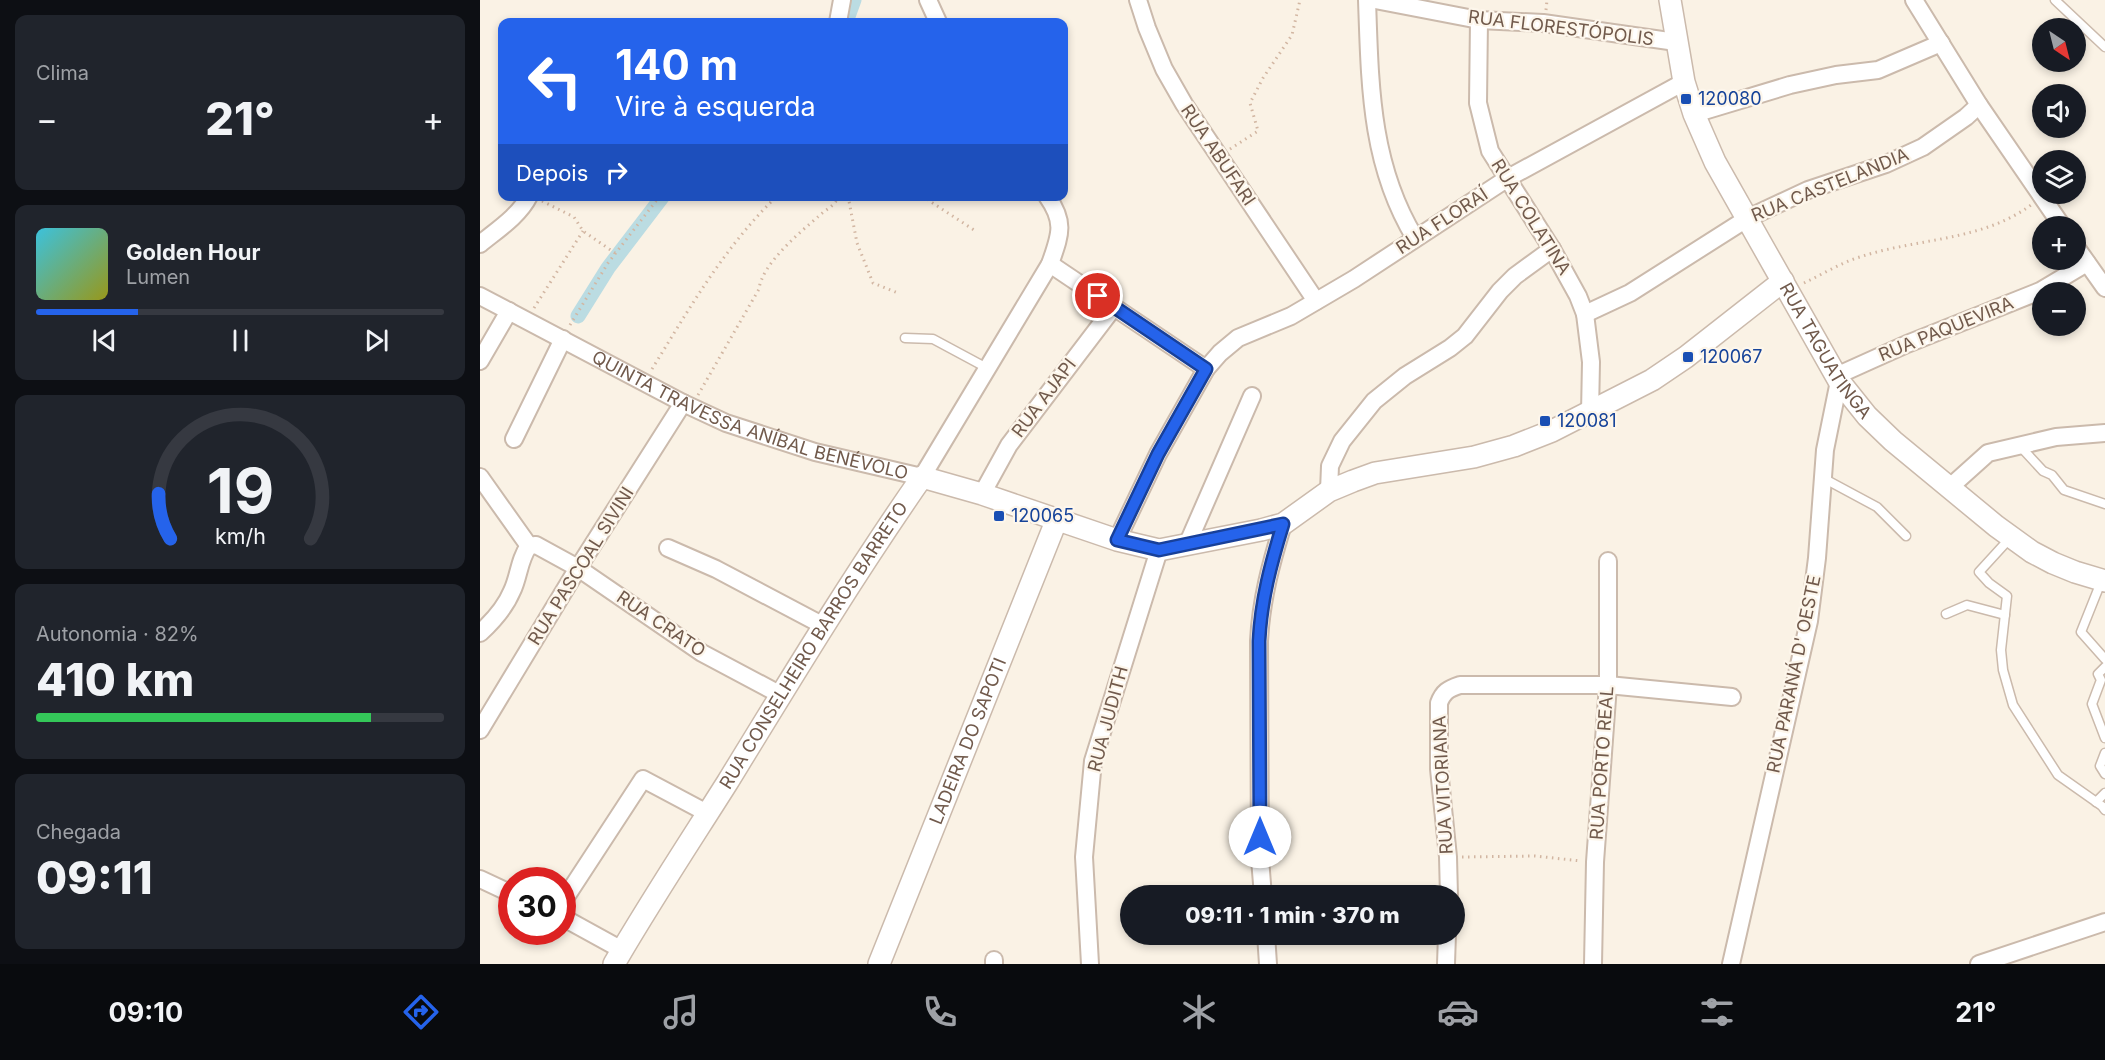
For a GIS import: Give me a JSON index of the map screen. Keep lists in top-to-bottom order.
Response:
{
  "streets": {
    "street": [
      "RUA FLORESTÓPOLIS",
      "RUA ABUFARI",
      "RUA CASTELANDIA",
      "RUA COLATINA",
      "RUA FLORAÍ",
      "RUA PAQUEVIRA",
      "RUA TAGUATINGA",
      "RUA AJAPI",
      "QUINTA TRAVESSA ANÍBAL BENÉVOLO",
      "RUA PASCOAL SIVINI",
      "RUA CRATO",
      "RUA CONSELHEIRO BARROS BARRETO",
      "RUA PARANÁ D' OESTE",
      "RUA JUDITH",
      "LADEIRA DO SAPOTI",
      "RUA PORTO REAL",
      "RUA VITORIANA"
    ]
  },
  "crossings": [
    ["RUA FLORESTÓPOLIS", "RUA COLATINA"],
    ["RUA FLORESTÓPOLIS", "RUA TAGUATINGA"],
    ["RUA ABUFARI", "RUA FLORAÍ"],
    ["RUA CASTELANDIA", "RUA COLATINA"],
    ["RUA CASTELANDIA", "RUA TAGUATINGA"],
    ["RUA COLATINA", "RUA FLORAÍ"],
    ["RUA COLATINA", "QUINTA TRAVESSA ANÍBAL BENÉVOLO"],
    ["RUA FLORAÍ", "RUA TAGUATINGA"],
    ["RUA FLORAÍ", "QUINTA TRAVESSA ANÍBAL BENÉVOLO"],
    ["RUA PAQUEVIRA", "RUA TAGUATINGA"],
    ["RUA PAQUEVIRA", "RUA PARANÁ D' OESTE"],
    ["RUA TAGUATINGA", "QUINTA TRAVESSA ANÍBAL BENÉVOLO"],
    ["RUA TAGUATINGA", "RUA PARANÁ D' OESTE"],
    ["RUA AJAPI", "QUINTA TRAVESSA ANÍBAL BENÉVOLO"],
    ["QUINTA TRAVESSA ANÍBAL BENÉVOLO", "RUA PASCOAL SIVINI"],
    ["QUINTA TRAVESSA ANÍBAL BENÉVOLO", "RUA CONSELHEIRO BARROS BARRETO"],
    ["QUINTA TRAVESSA ANÍBAL BENÉVOLO", "RUA JUDITH"],
    ["QUINTA TRAVESSA ANÍBAL BENÉVOLO", "LADEIRA DO SAPOTI"],
    ["RUA PASCOAL SIVINI", "RUA CRATO"],
    ["RUA CRATO", "RUA CONSELHEIRO BARROS BARRETO"],
    ["RUA PORTO REAL", "RUA VITORIANA"]
  ],
  "places": {
    "transit": [
      "120080",
      "120067",
      "120081",
      "120065"
    ]
  },
  "north": "bottom right",
  "page": {
    "tile": [
      "Clima",
      ["Autonomia · 82%", "410 km"],
      ["Chegada", "09:11"]
    ],
    "map_buttons": ["+", "−"],
    "turn": ["140 m", "Vire à esquerda"],
    "heat": ["−", "21°", "+"],
    "then": "Depois",
    "song": ["Golden Hour", "Lumen"],
    "limit": "30",
    "trip": "09:11 · 1 min · 370 m",
    "tabs": ["09:10", "21°"],
    "gauge": ["19", "km/h"]
  }
}
